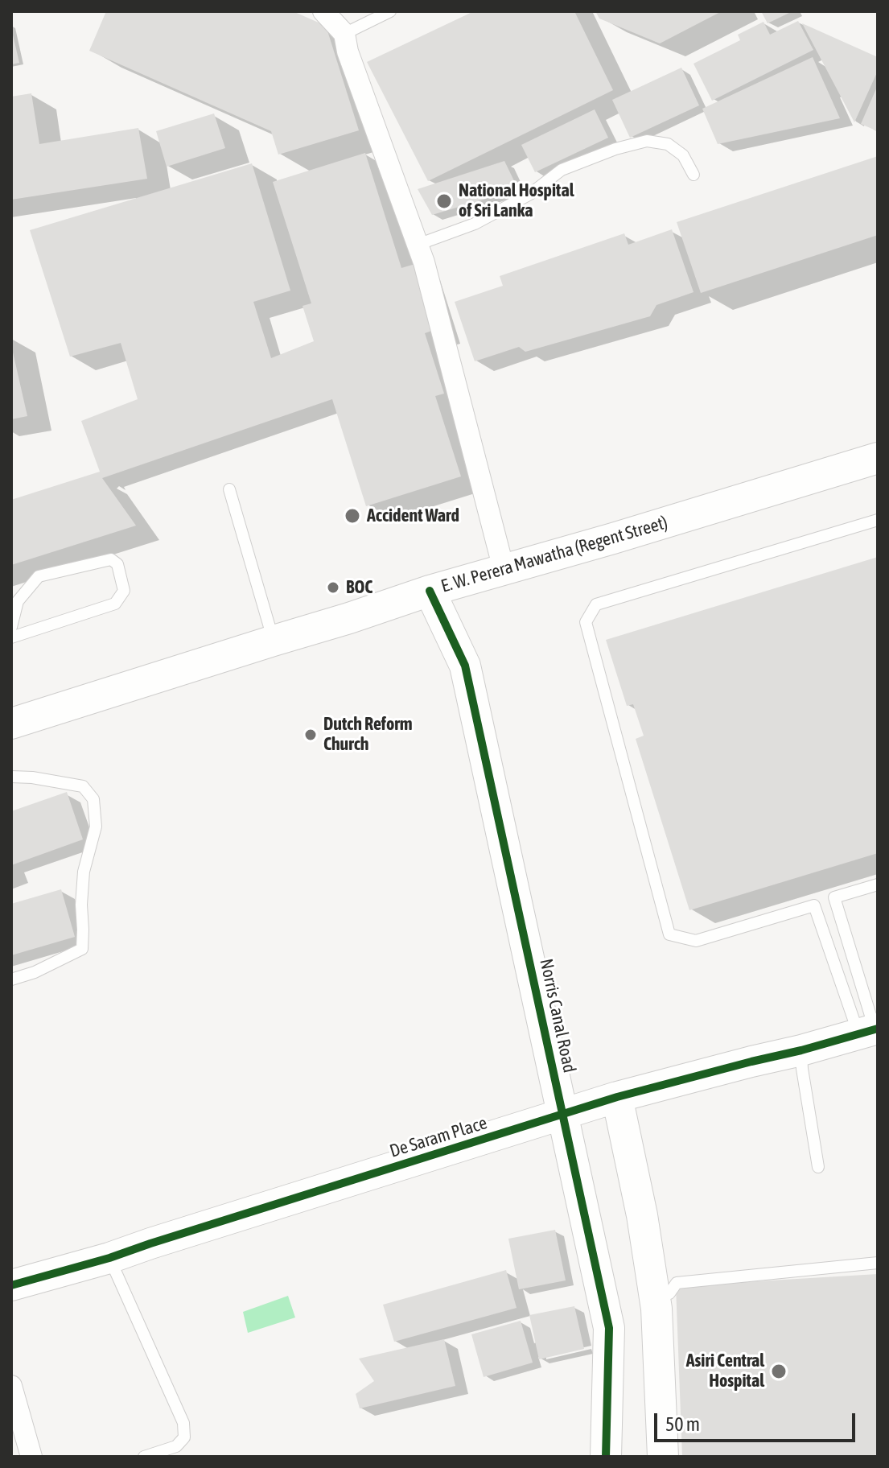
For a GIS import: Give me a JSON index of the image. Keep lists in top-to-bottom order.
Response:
{
  "streets": {
    "street": ["E. W. Perera Mawatha (Regent Street)", "Norris Canal Road", "De Saram Place"]
  },
  "crossings": [
    ["E. W. Perera Mawatha (Regent Street)", "Norris Canal Road"],
    ["Norris Canal Road", "De Saram Place"]
  ],
  "places": [
    "National Hospital of Sri Lanka",
    "Accident Ward",
    "BOC",
    "Dutch Reform Church",
    "Asiri Central Hospital"
  ],
  "scale_bar": "50 m"
}
